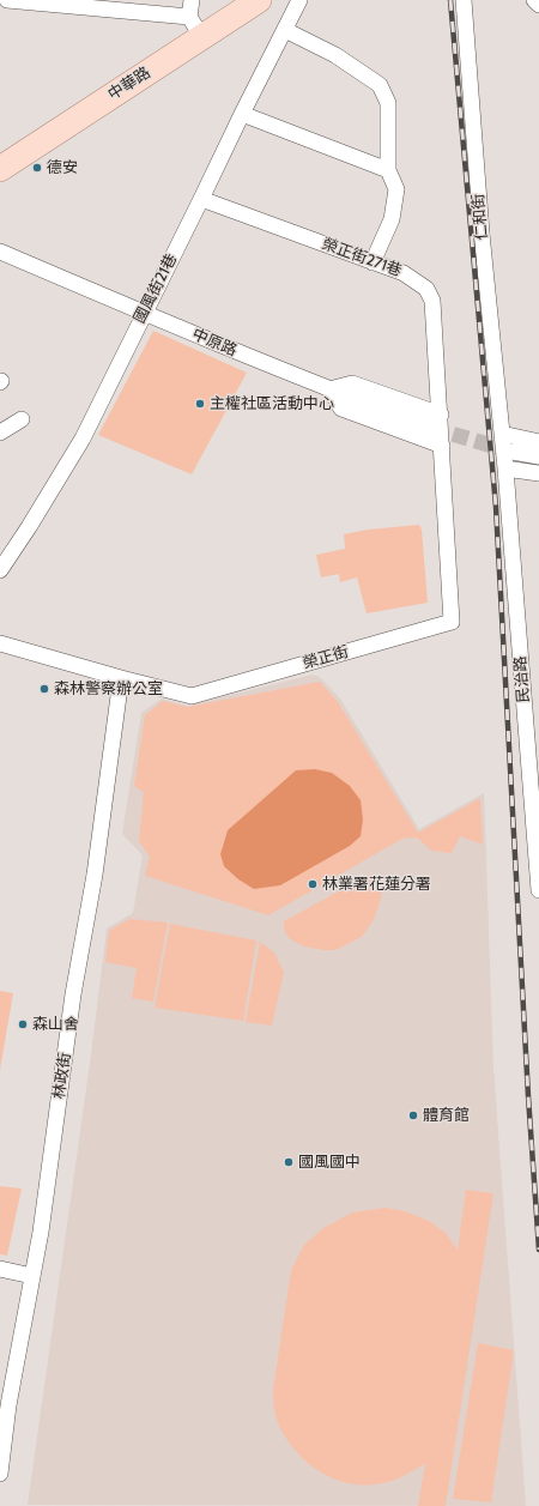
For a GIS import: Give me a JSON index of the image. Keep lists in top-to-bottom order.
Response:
{
  "streets": {
    "main road": ["中華路"],
    "street": [
      "仁和街",
      "榮正街271巷",
      "國風街21巷",
      "中原路",
      "榮正街",
      "民治路",
      "林政街"
    ]
  },
  "crossings": [
    ["仁和街", "民治路"],
    ["榮正街271巷", "國風街21巷"],
    ["榮正街271巷", "榮正街"],
    ["國風街21巷", "中原路"],
    ["榮正街", "林政街"]
  ],
  "places": [
    "德安",
    "主權社區活動中心",
    "森林警察辦公室",
    "林業署花蓮分署",
    "森山舍",
    "體育館",
    "國風國中"
  ]
}
